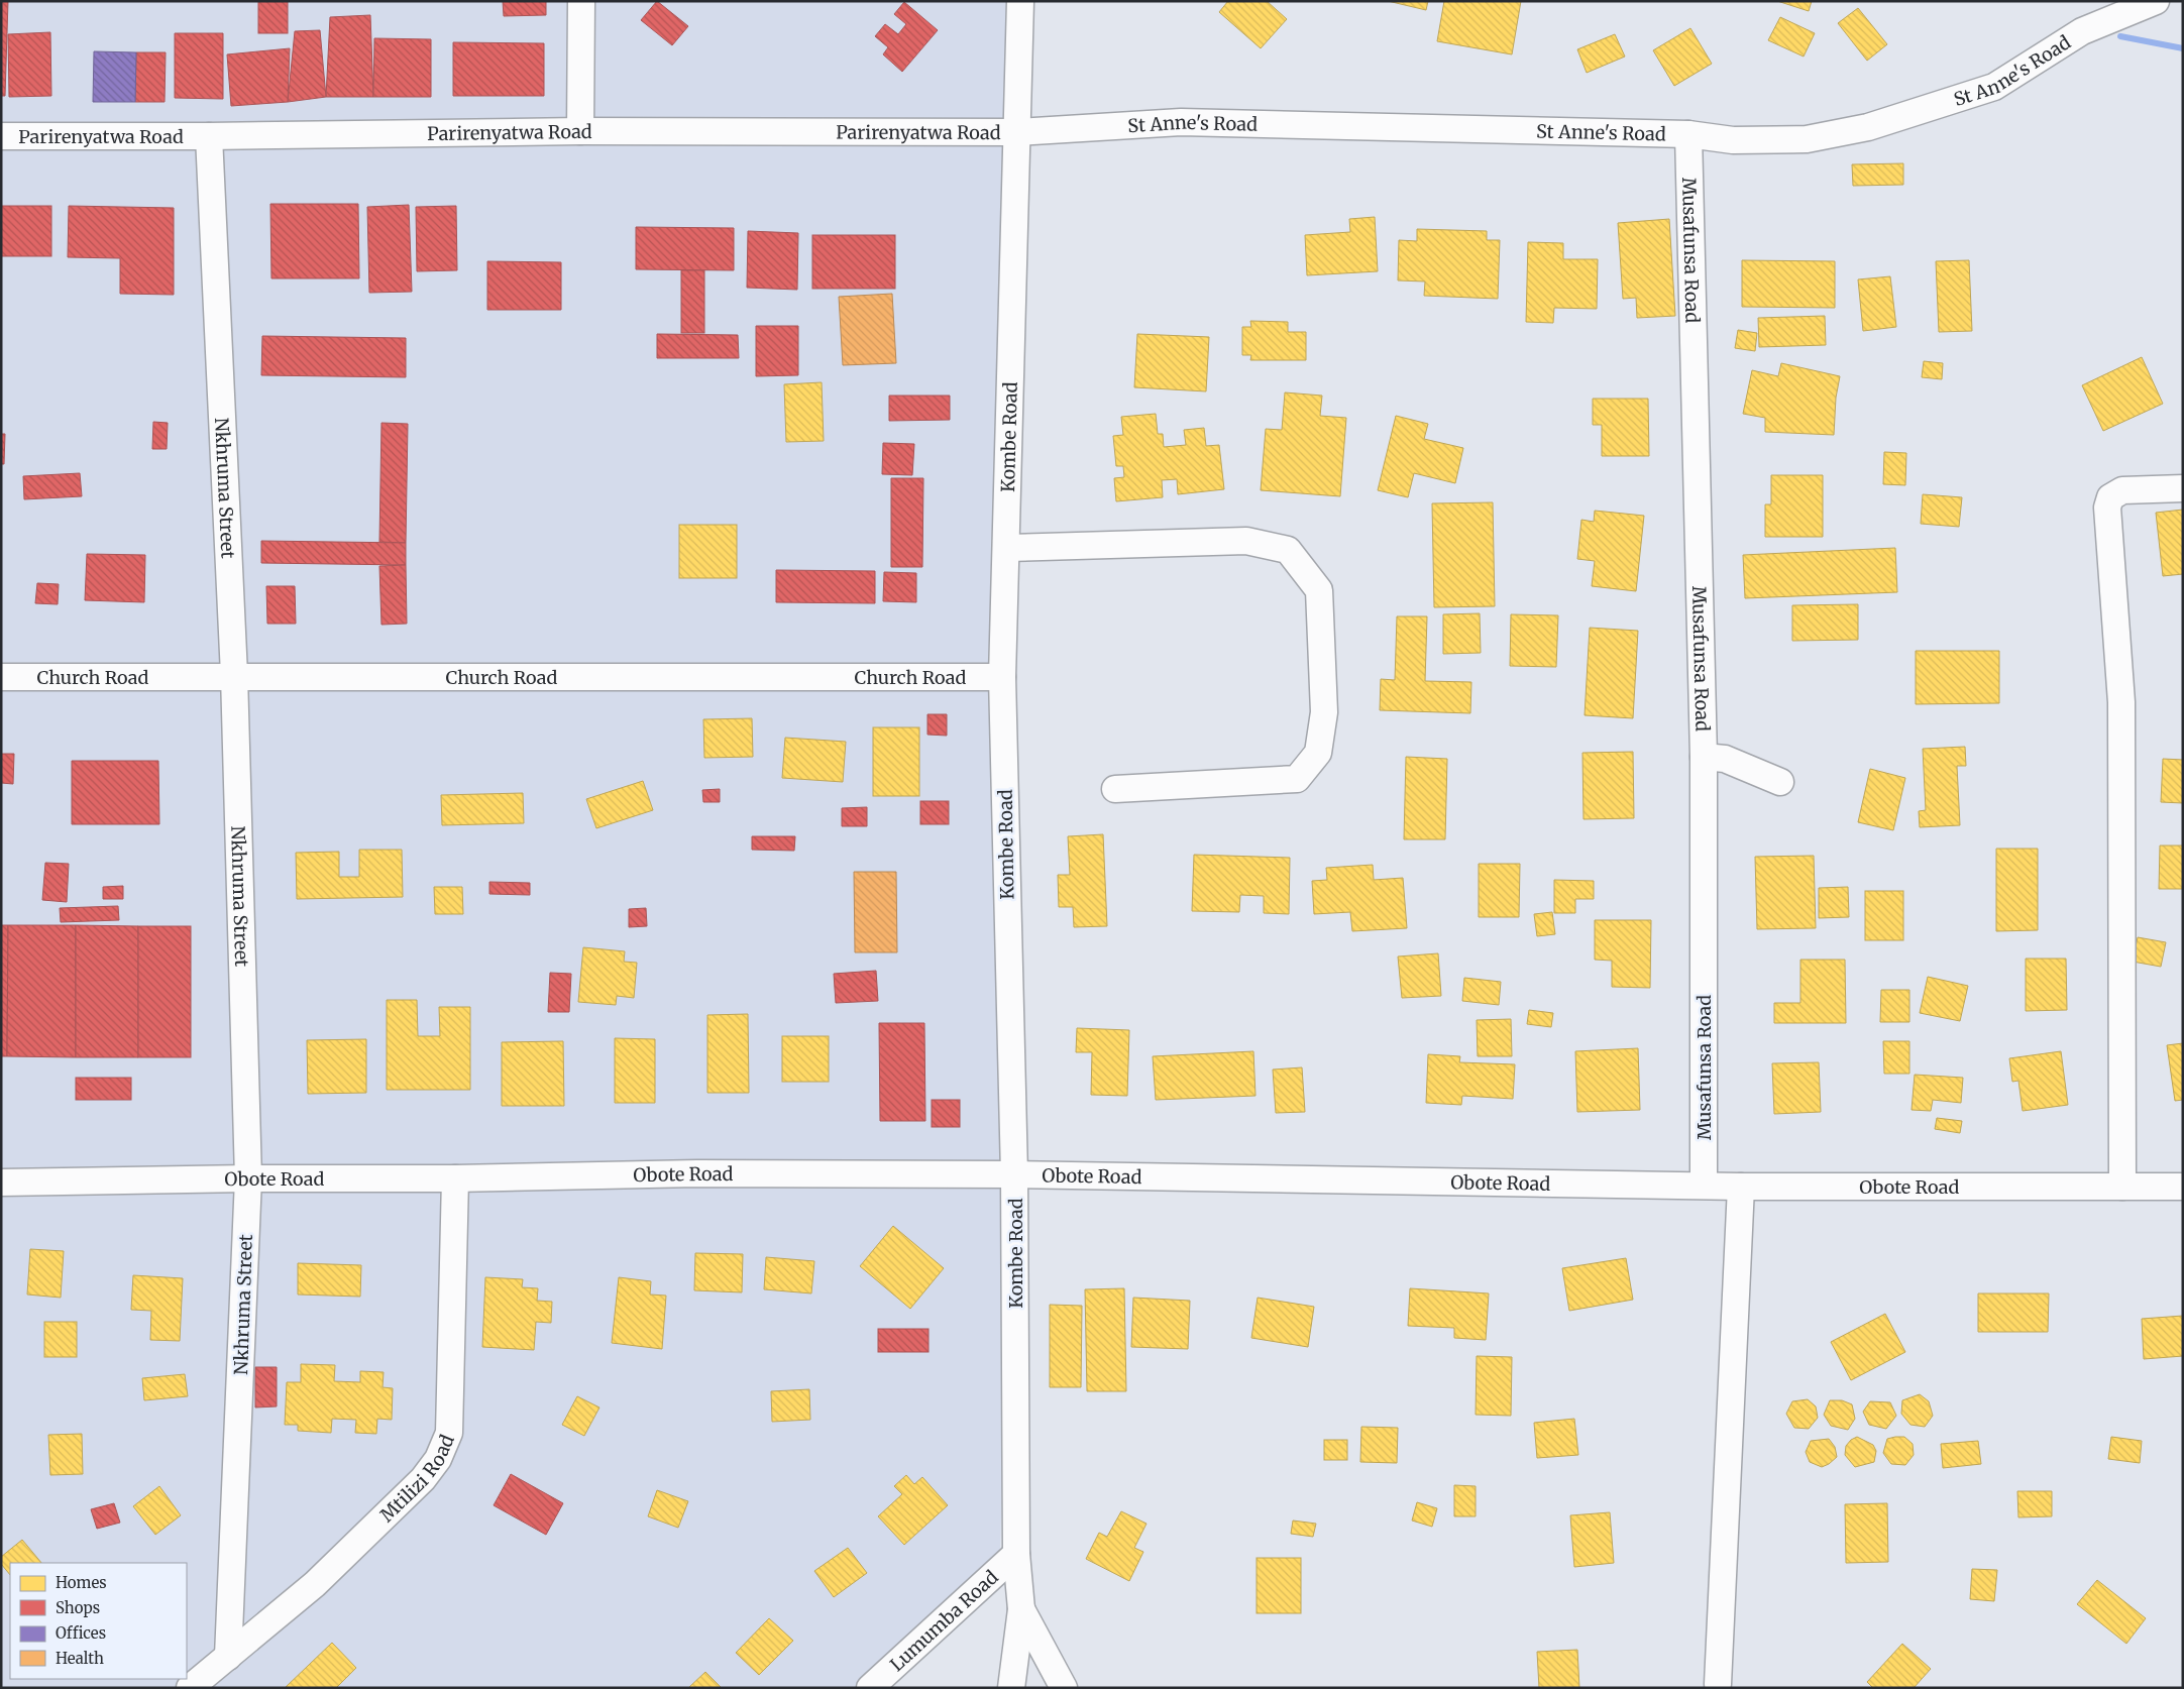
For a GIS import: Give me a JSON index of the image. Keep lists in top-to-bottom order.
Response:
{
  "streets": {
    "street": [
      "St Anne's Road",
      "Parirenyatwa Road",
      "Musafunsa Road",
      "Kombe Road",
      "Nkhruma Street",
      "Church Road",
      "Obote Road",
      "Mtilizi Road",
      "Lumumba Road"
    ]
  },
  "crossings": [
    ["St Anne's Road", "Parirenyatwa Road"],
    ["St Anne's Road", "Musafunsa Road"],
    ["St Anne's Road", "Kombe Road"],
    ["Parirenyatwa Road", "Kombe Road"],
    ["Parirenyatwa Road", "Nkhruma Street"],
    ["Musafunsa Road", "Obote Road"],
    ["Kombe Road", "Church Road"],
    ["Kombe Road", "Obote Road"],
    ["Kombe Road", "Lumumba Road"],
    ["Nkhruma Street", "Church Road"],
    ["Nkhruma Street", "Obote Road"],
    ["Nkhruma Street", "Mtilizi Road"],
    ["Obote Road", "Mtilizi Road"]
  ],
  "legend": [
    "Homes",
    "Shops",
    "Offices",
    "Health"
  ]
}
